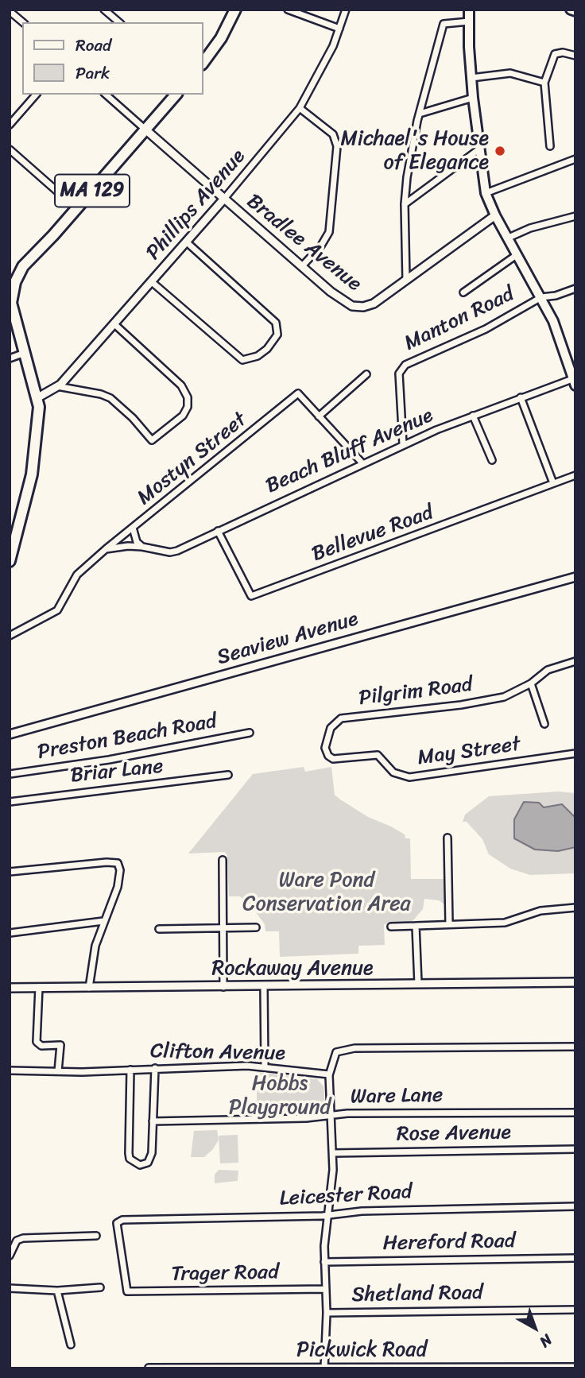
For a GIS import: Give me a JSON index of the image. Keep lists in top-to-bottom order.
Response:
{
  "streets": {
    "main road": ["MA 129"],
    "street": [
      "Phillips Avenue",
      "Bradlee Avenue",
      "Manton Road",
      "Beach Bluff Avenue",
      "Mostyn Street",
      "Bellevue Road",
      "Seaview Avenue",
      "Pilgrim Road",
      "Preston Beach Road",
      "May Street",
      "Briar Lane",
      "Rockaway Avenue",
      "Clifton Avenue",
      "Ware Lane",
      "Rose Avenue",
      "Leicester Road",
      "Hereford Road",
      "Trager Road",
      "Shetland Road",
      "Pickwick Road"
    ]
  },
  "crossings": [
    ["MA 129", "Phillips Avenue"],
    ["MA 129", "Bradlee Avenue"],
    ["Phillips Avenue", "Bradlee Avenue"],
    ["Manton Road", "Beach Bluff Avenue"],
    ["Beach Bluff Avenue", "Mostyn Street"],
    ["Beach Bluff Avenue", "Bellevue Road"],
    ["Pilgrim Road", "May Street"],
    ["Leicester Road", "Trager Road"]
  ],
  "parks": ["Ware Pond Conservation Area", "Hobbs Playground"],
  "places": ["Michael's House of Elegance"],
  "legend": ["Road", "Park"],
  "north": "bottom right"
}
